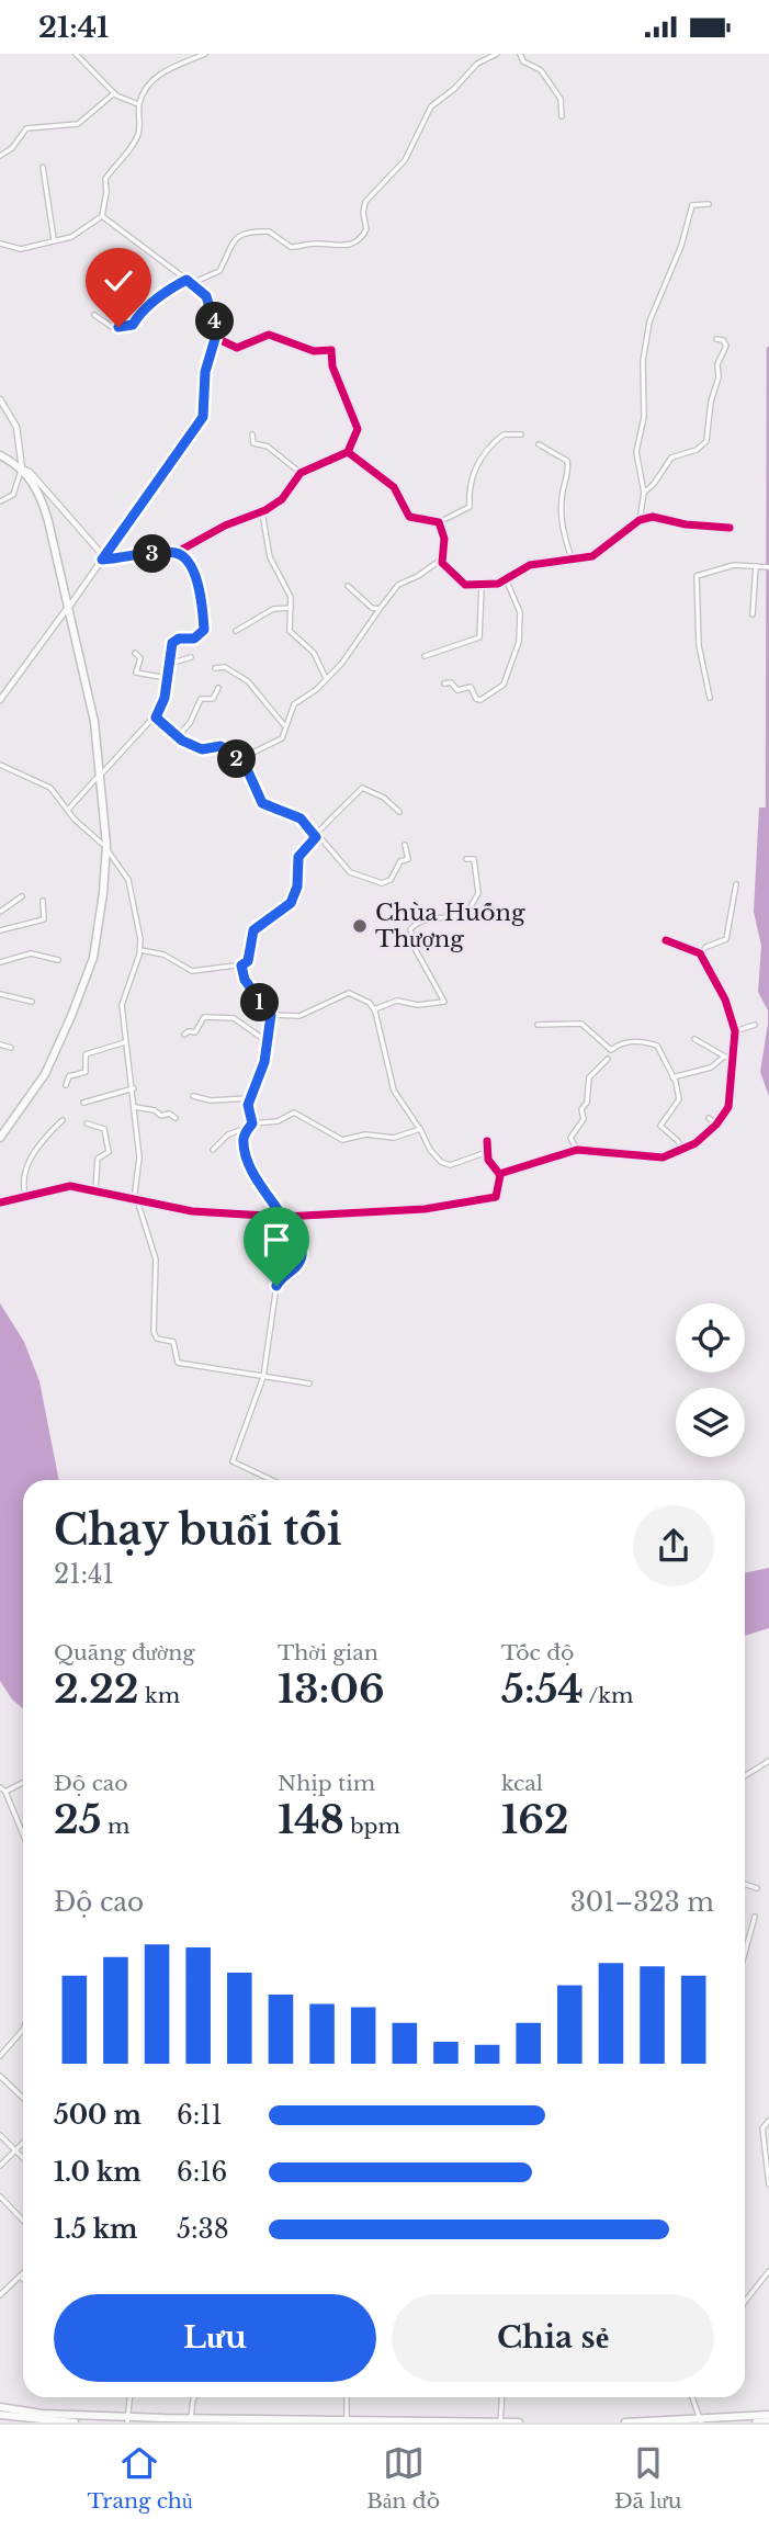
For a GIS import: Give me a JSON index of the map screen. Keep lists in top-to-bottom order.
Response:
{
  "places": ["Chùa Huống Thượng"],
  "page": {
    "status": "21:41",
    "pins": [
      "4",
      "3",
      "2",
      "1"
    ],
    "heading": ["Chạy buổi tối", "21:41"],
    "stats": [
      ["Quãng đường", "2.22 km"],
      ["Thời gian", "13:06"],
      ["Tốc độ", "5:54 /km"],
      ["Độ cao", "25 m"],
      ["Nhịp tim", "148 bpm"],
      ["kcal", "162"]
    ],
    "chart": ["Độ cao", "301–323 m"],
    "list": [
      {
        "name": "500 m",
        "note": "6:11"
      },
      {
        "name": "1.0 km",
        "note": "6:16"
      },
      {
        "name": "1.5 km",
        "note": "5:38"
      }
    ],
    "buttons": ["Lưu", "Chia sẻ"],
    "tabs": ["Trang chủ", "Bản đồ", "Đã lưu"]
  }
}
